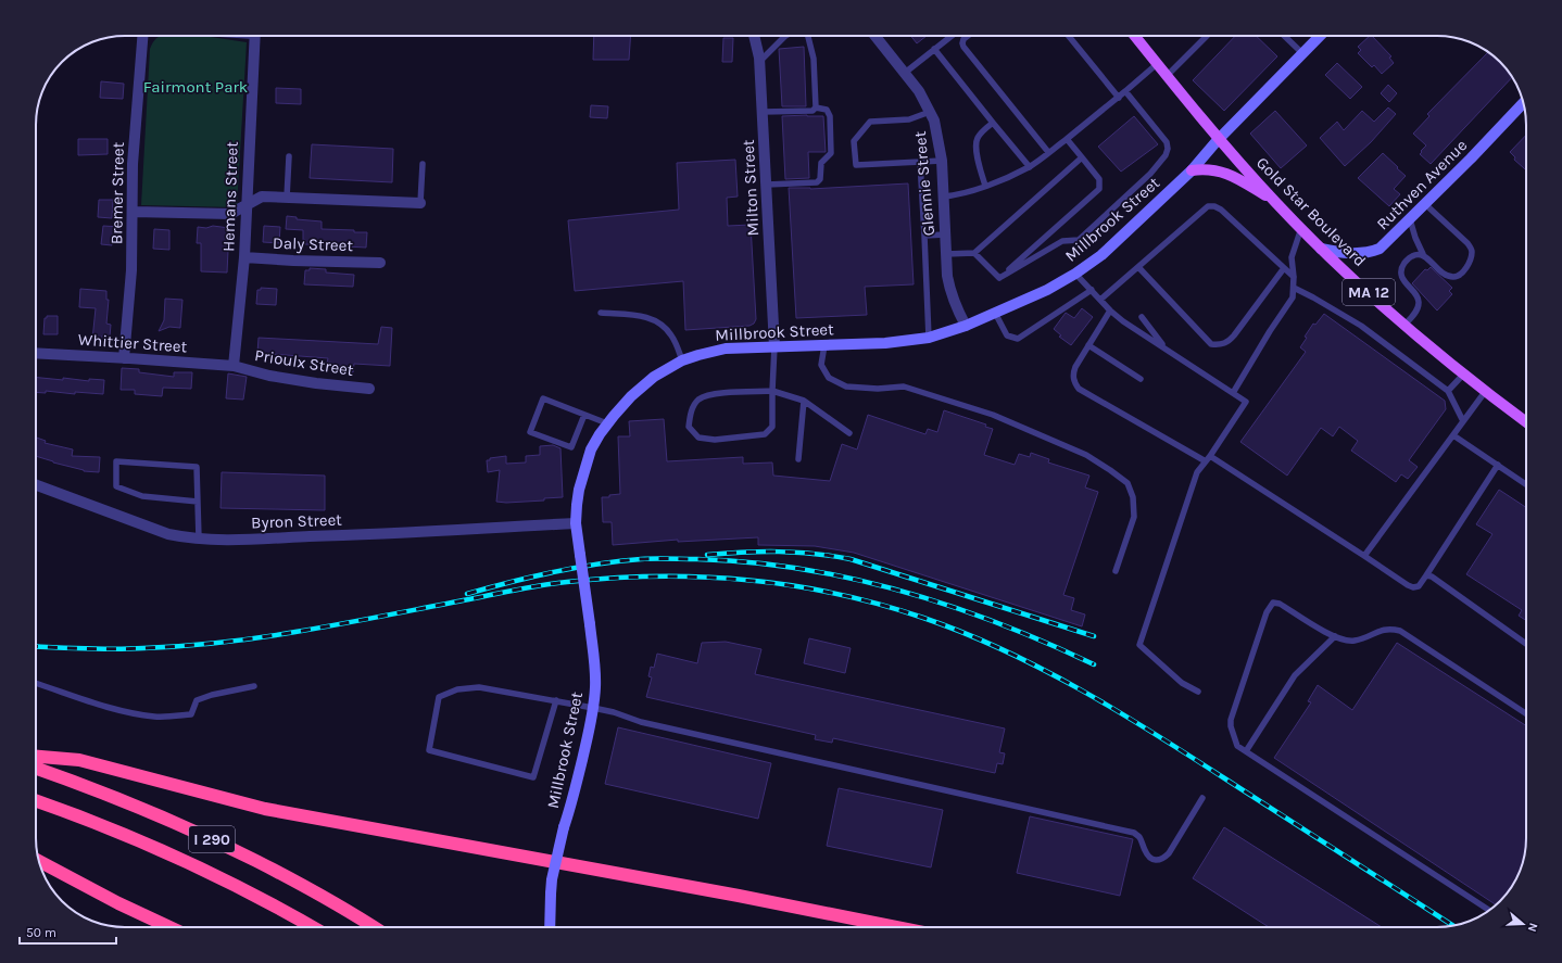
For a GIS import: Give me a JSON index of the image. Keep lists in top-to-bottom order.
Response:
{
  "streets": {
    "highway": ["I 290"],
    "main road": [
      "Ruthven Avenue",
      "Gold Star Boulevard",
      "Millbrook Street",
      "MA 12"
    ],
    "street": [
      "Glennie Street",
      "Milton Street",
      "Bremer Street",
      "Hemans Street",
      "Daly Street",
      "Whittier Street",
      "Prioulx Street",
      "Byron Street"
    ]
  },
  "crossings": [
    ["Glennie Street", "Millbrook Street"],
    ["Ruthven Avenue", "Gold Star Boulevard"],
    ["Milton Street", "Millbrook Street"],
    ["Bremer Street", "Whittier Street"],
    ["Hemans Street", "Daly Street"],
    ["Hemans Street", "Whittier Street"],
    ["Hemans Street", "Prioulx Street"],
    ["Gold Star Boulevard", "Millbrook Street"],
    ["Millbrook Street", "Byron Street"],
    ["Whittier Street", "Prioulx Street"]
  ],
  "parks": ["Fairmont Park"],
  "scale_bar": "50 m",
  "north": "right"
}
